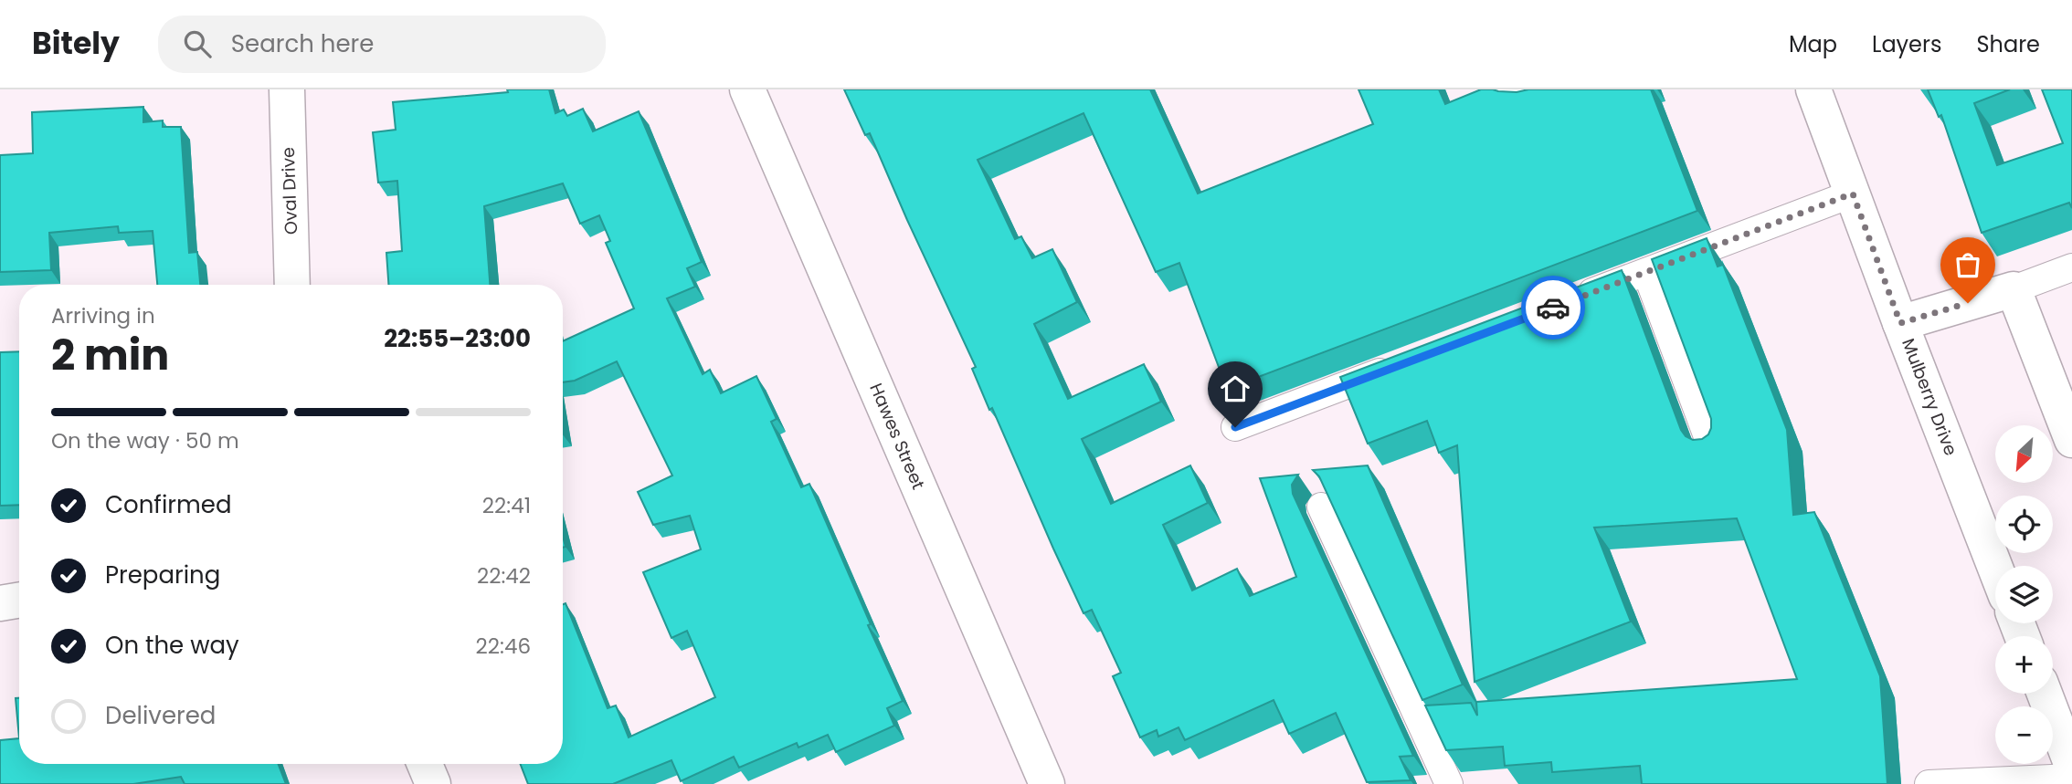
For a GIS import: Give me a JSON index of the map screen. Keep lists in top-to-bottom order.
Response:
{
  "streets": {
    "street": ["Oval Drive", "Mulberry Drive", "Hawes Street"]
  },
  "north": "bottom left",
  "page": {
    "header": "Bitely",
    "search": "Search here",
    "nav": ["Map", "Layers", "Share"],
    "heading": ["2 min", "Arriving in", "22:55–23:00"],
    "bar": "On the way · 50 m",
    "map_buttons": ["+", "−"],
    "list": [
      ["Confirmed", "22:41"],
      ["Preparing", "22:42"],
      ["On the way", "22:46"],
      "Delivered"
    ]
  }
}
